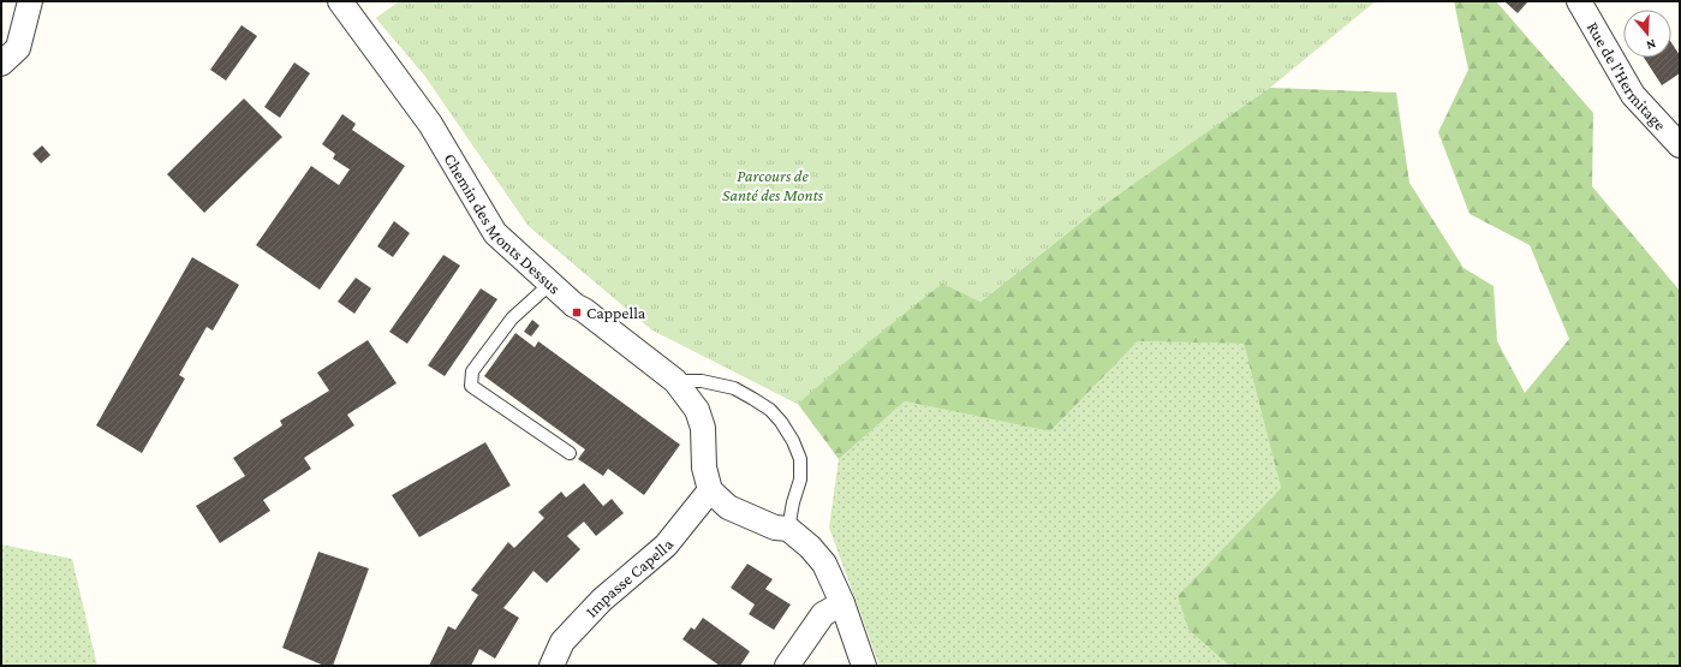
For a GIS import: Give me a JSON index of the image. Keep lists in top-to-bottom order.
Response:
{
  "streets": {
    "street": ["Rue de l'Hermitage", "Chemin des Monts Dessus", "Impasse Capella"]
  },
  "crossings": [
    ["Chemin des Monts Dessus", "Impasse Capella"]
  ],
  "parks": ["Parcours de Santé des Monts"],
  "places": {
    "transit": ["Cappella"]
  },
  "north": "bottom"
}
